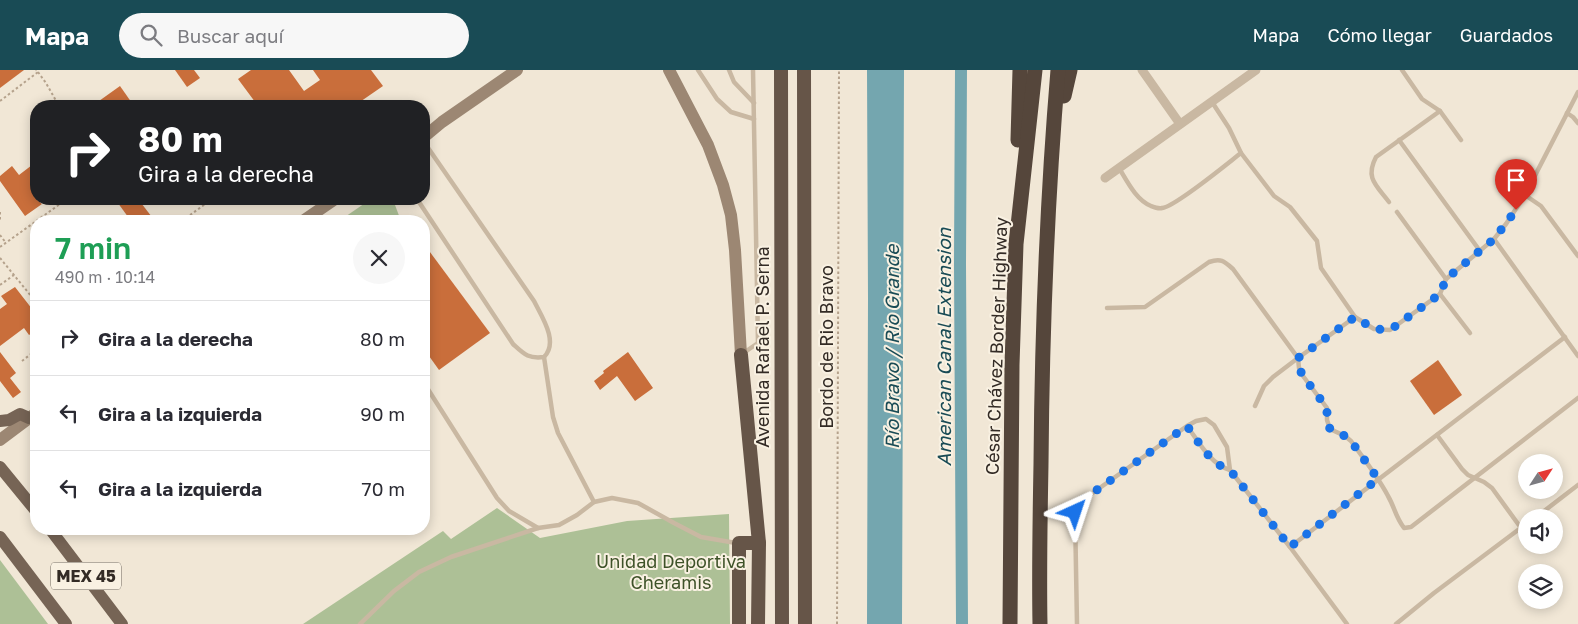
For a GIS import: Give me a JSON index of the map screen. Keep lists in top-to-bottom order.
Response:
{
  "streets": {
    "highway": ["César Chávez Border Highway", "Avenida Rafael P. Serna"],
    "main road": ["MEX 45"],
    "path": ["Bordo de Rio Bravo"]
  },
  "water": ["Río Bravo / Rio Grande", "American Canal Extension"],
  "parks": ["Unidad Deportiva Cheramis"],
  "north": "top right",
  "page": {
    "header": "Mapa",
    "search": "Buscar aquí",
    "nav": ["Mapa", "Cómo llegar", "Guardados"],
    "turn": ["80 m", "Gira a la derecha"],
    "heading": ["7 min", "490 m · 10:14"],
    "list": [
      {
        "name": "Gira a la derecha",
        "value": "80 m"
      },
      {
        "name": "Gira a la izquierda",
        "value": "90 m"
      },
      {
        "name": "Gira a la izquierda",
        "value": "70 m"
      }
    ]
  }
}
